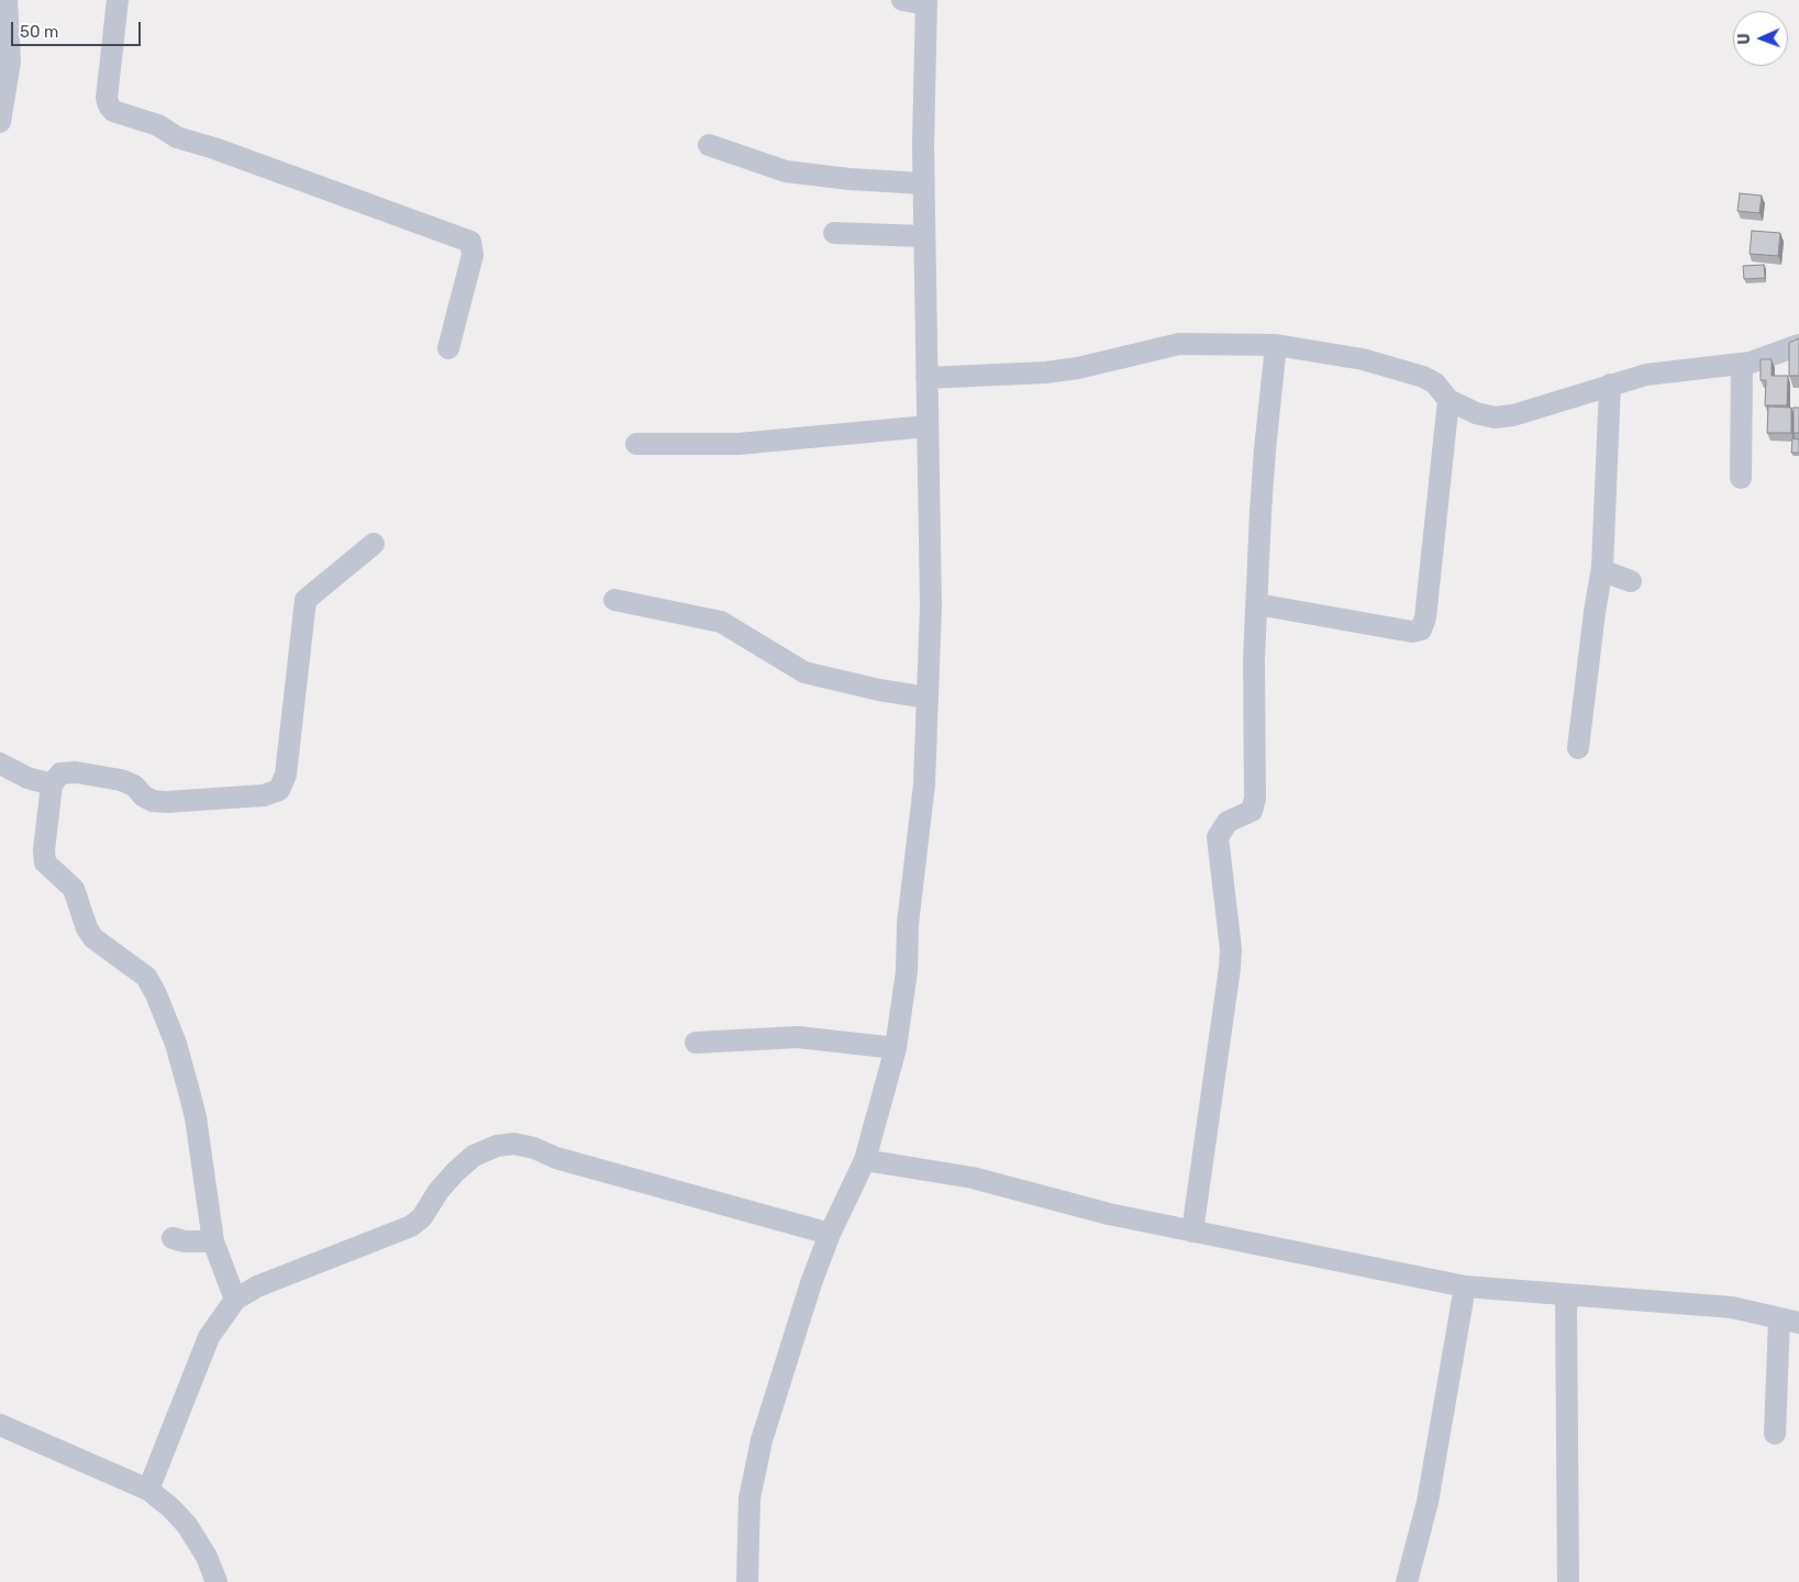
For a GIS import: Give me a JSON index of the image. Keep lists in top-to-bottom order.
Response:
{
  "scale_bar": "50 m",
  "north": "left"
}
